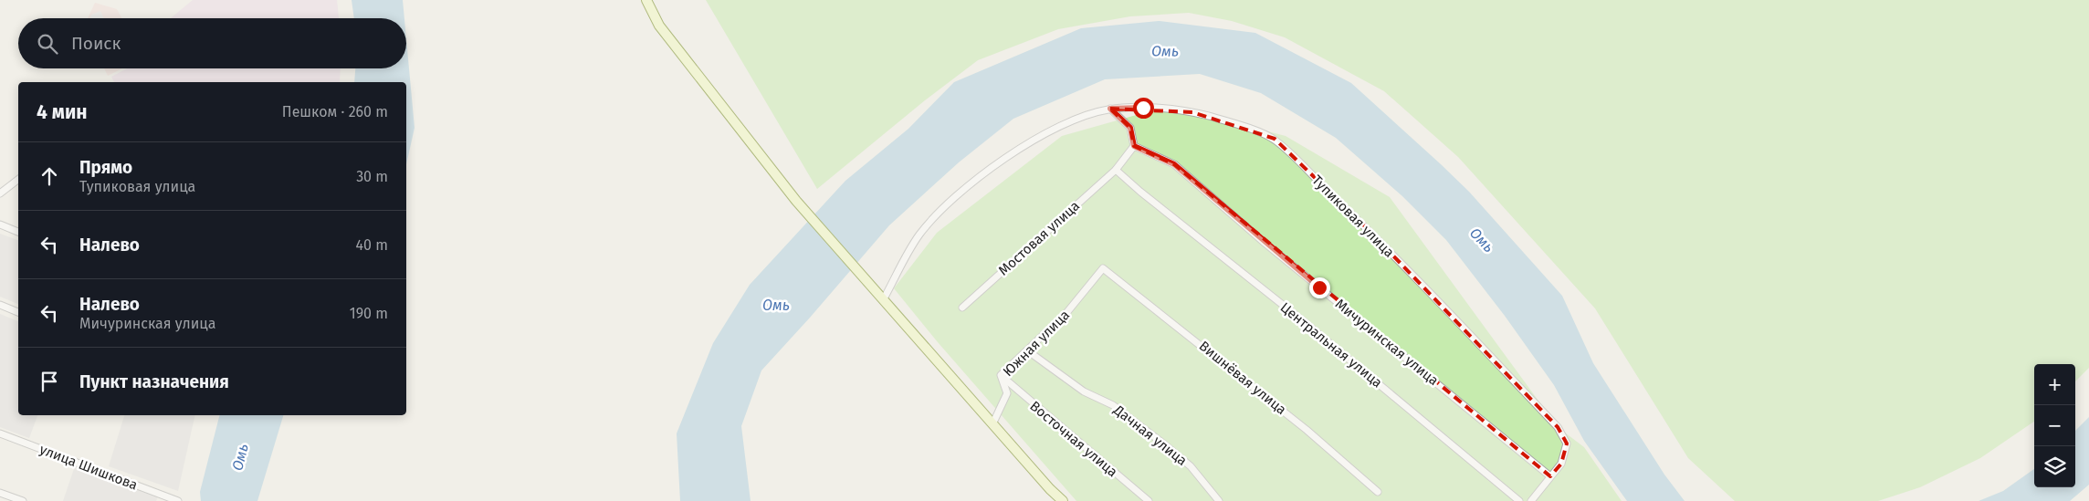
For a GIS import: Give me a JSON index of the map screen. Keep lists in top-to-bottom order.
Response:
{
  "streets": {
    "street": [
      "Тупиковая улица",
      "Мостовая улица",
      "Мичуринская улица",
      "Южная улица",
      "Центральная улица",
      "Вишнёвая улица",
      "Дачная улица",
      "Восточная улица",
      "улица Шишкова"
    ]
  },
  "crossings": [
    ["Тупиковая улица", "Мичуринская улица"],
    ["Мостовая улица", "Мичуринская улица"],
    ["Мостовая улица", "Центральная улица"],
    ["Южная улица", "Вишнёвая улица"],
    ["Южная улица", "Дачная улица"],
    ["Южная улица", "Восточная улица"]
  ],
  "water": ["Омь"],
  "page": {
    "search": "Поиск",
    "heading": ["4 мин", "Пешком · 260 m"],
    "list": [
      ["Прямо", "Тупиковая улица", "30 m"],
      ["Налево", "40 m"],
      ["Налево", "Мичуринская улица", "190 m"],
      "Пункт назначения"
    ],
    "map_buttons": ["+", "−"]
  }
}
